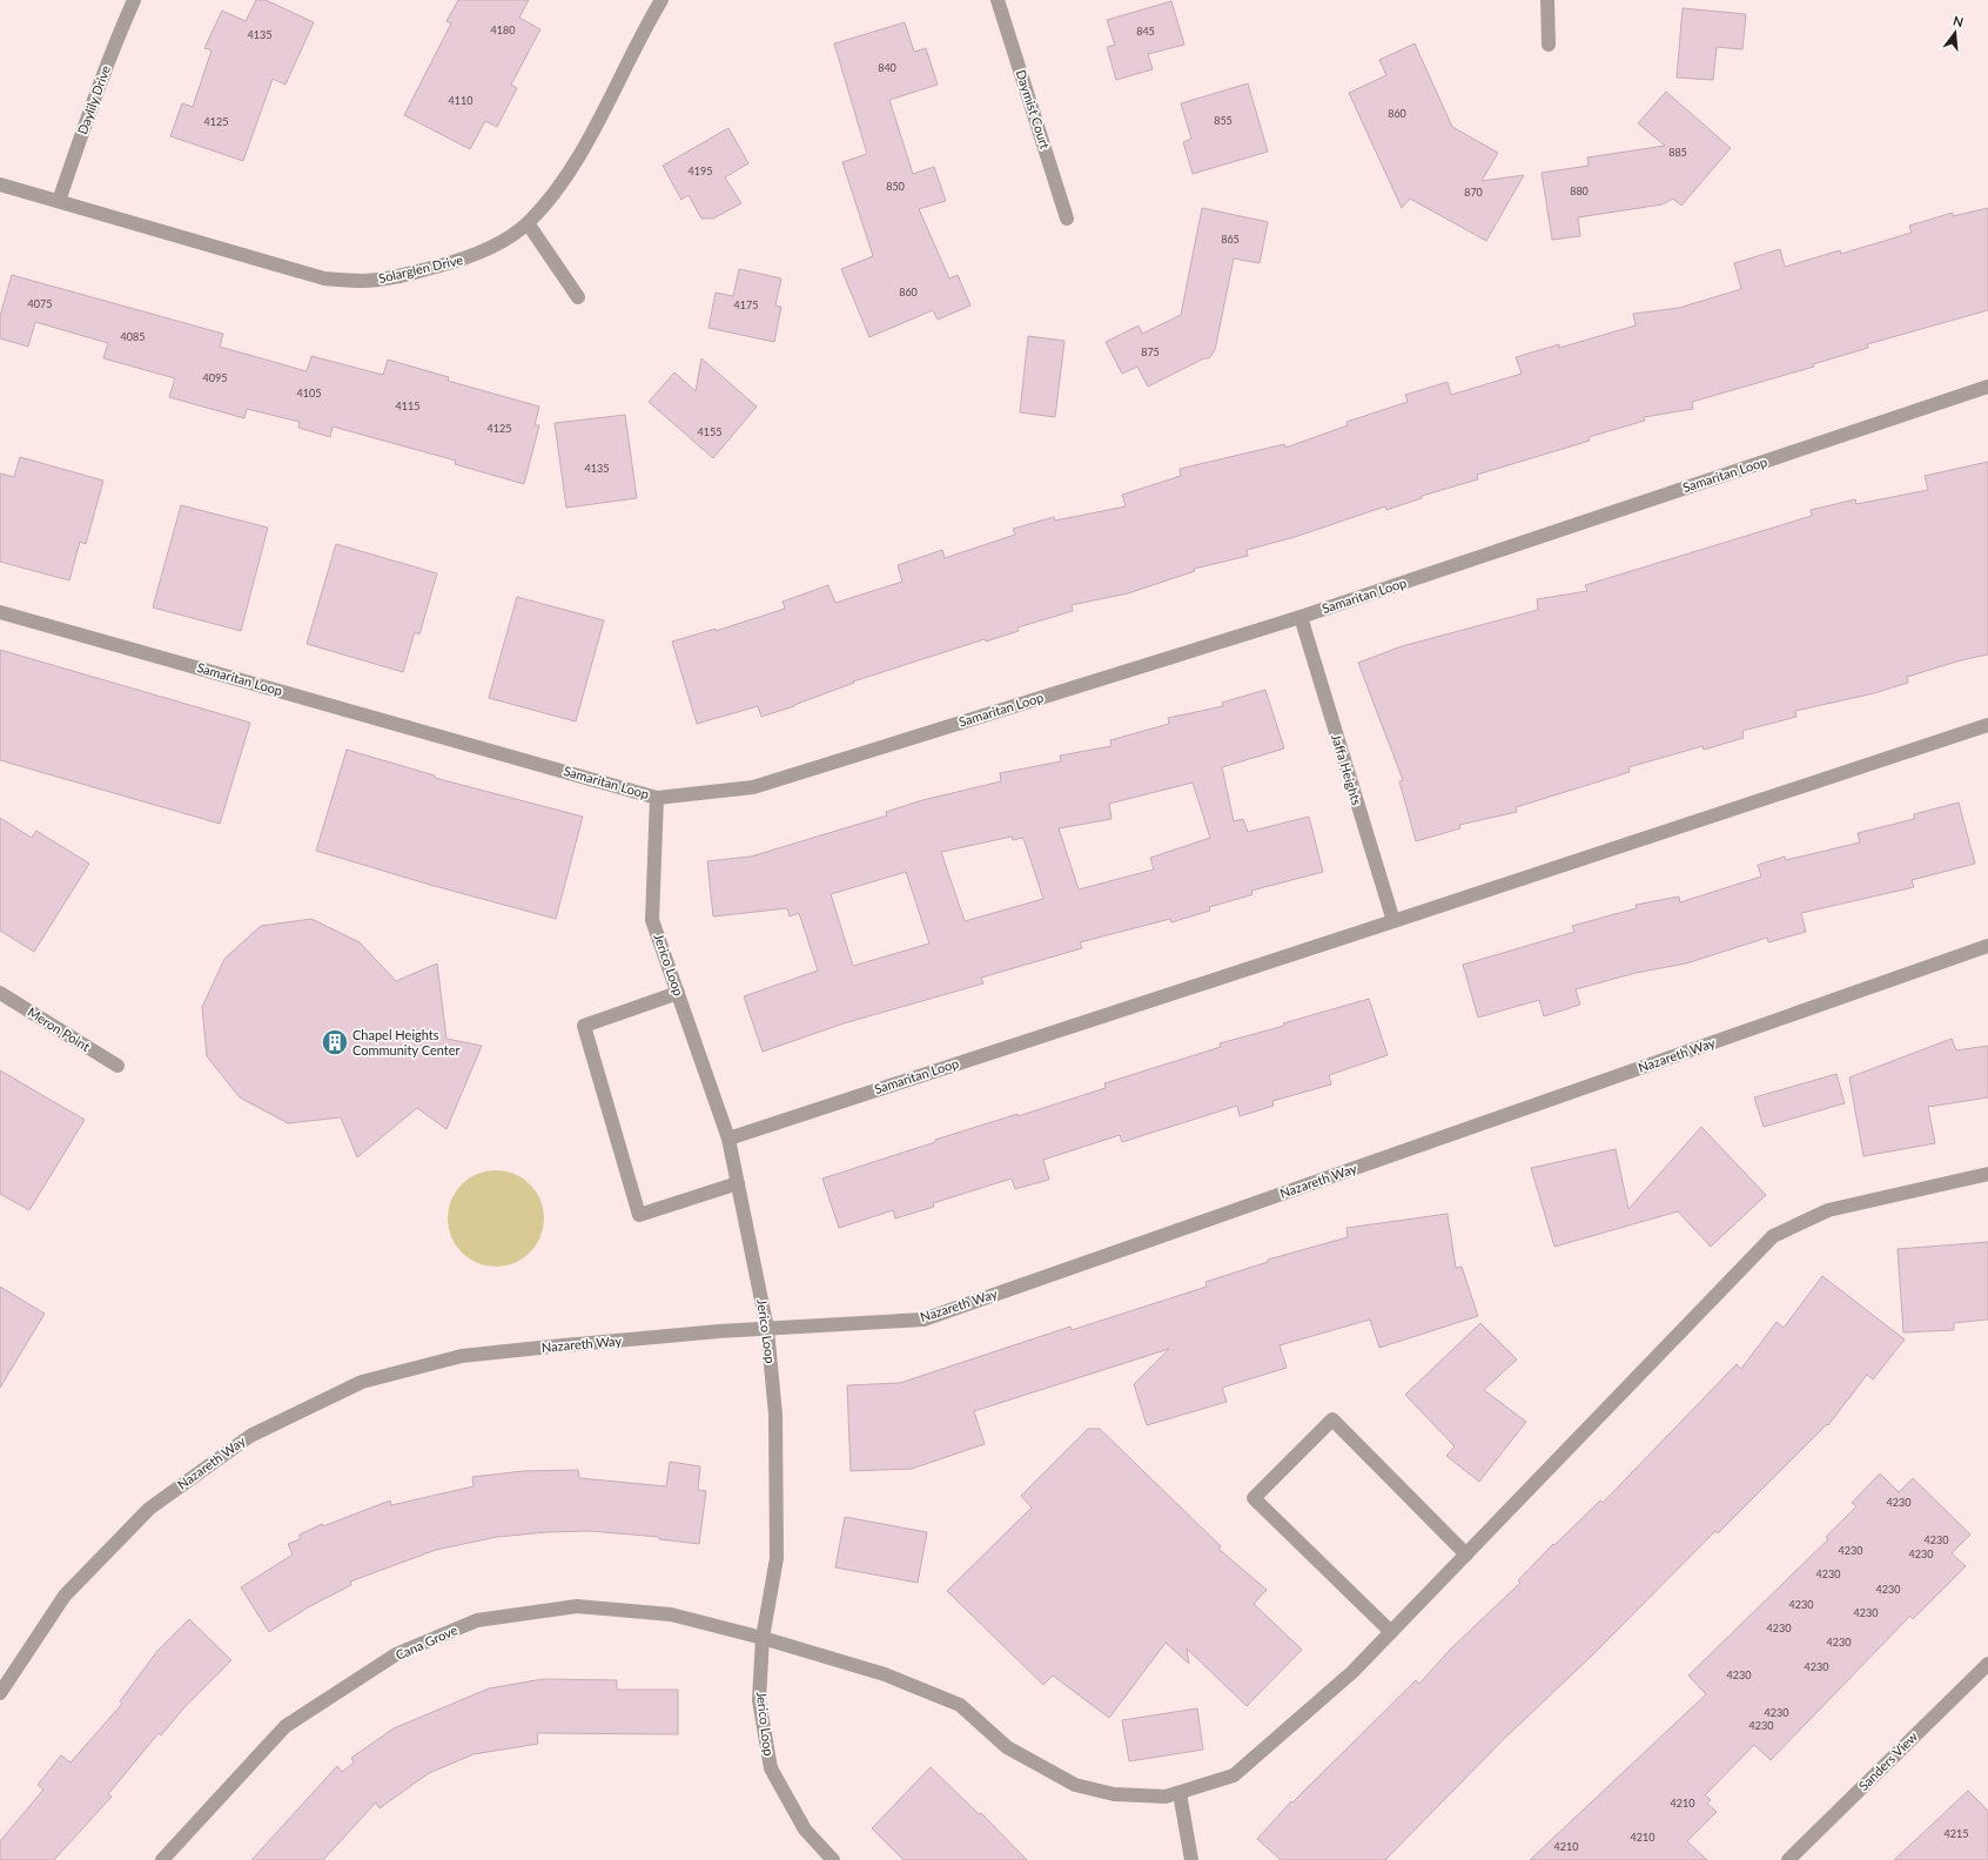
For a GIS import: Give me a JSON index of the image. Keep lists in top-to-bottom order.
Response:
{
  "streets": {
    "street": [
      "Daylily Drive",
      "Daymist Court",
      "Solarglen Drive",
      "Samaritan Loop",
      "Jaffa Heights",
      "Jerico Loop",
      "Meron Point",
      "Nazareth Way",
      "Cana Grove",
      "Sanders View"
    ]
  },
  "crossings": [
    ["Daylily Drive", "Solarglen Drive"],
    ["Samaritan Loop", "Jaffa Heights"],
    ["Samaritan Loop", "Jerico Loop"],
    ["Jerico Loop", "Nazareth Way"],
    ["Jerico Loop", "Cana Grove"]
  ],
  "places": {
    "building": ["Chapel Heights Community Center"]
  },
  "house_numbers": [
    "4180",
    "845",
    "4135",
    "840",
    "4110",
    "860",
    "855",
    "4125",
    "885",
    "4195",
    "850",
    "880",
    "870",
    "865",
    "860",
    "4075",
    "4175",
    "4085",
    "875",
    "4095",
    "4105",
    "4115",
    "4125",
    "4155",
    "4135",
    "4230",
    "4230",
    "4230",
    "4230",
    "4230",
    "4230",
    "4230",
    "4230",
    "4230",
    "4230",
    "4230",
    "4230",
    "4230",
    "4230",
    "4210",
    "4215",
    "4210",
    "4210"
  ],
  "north": "top"
}
